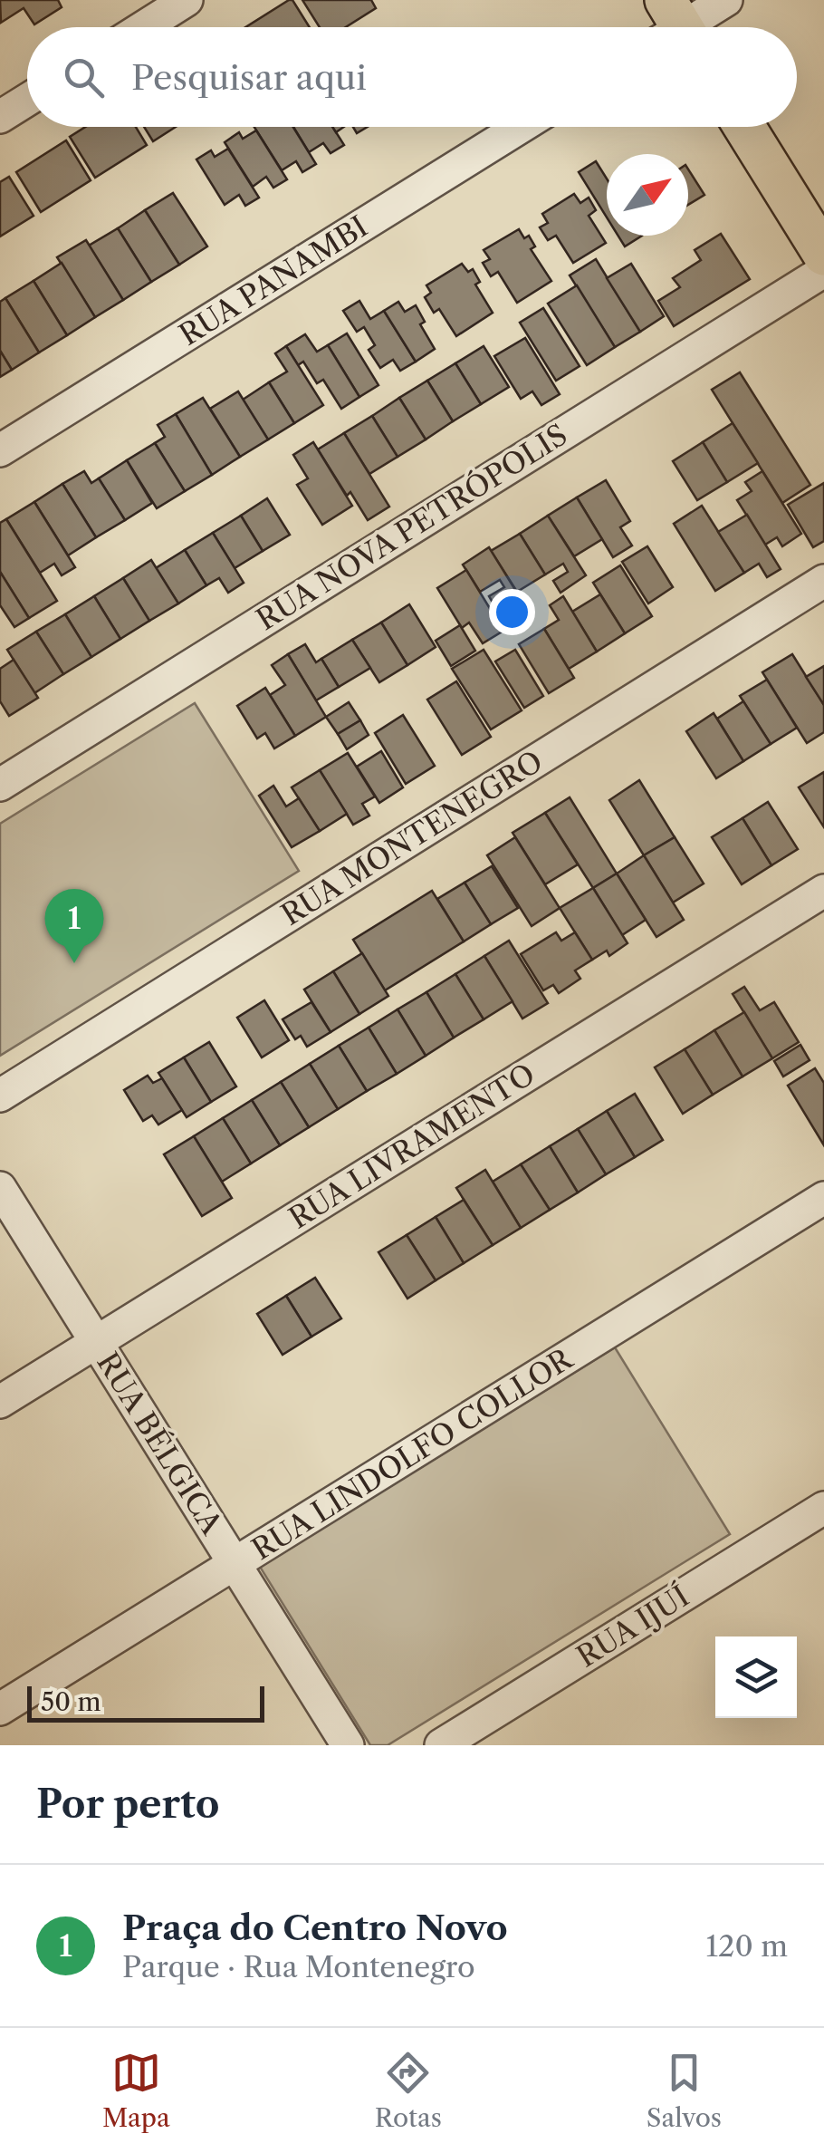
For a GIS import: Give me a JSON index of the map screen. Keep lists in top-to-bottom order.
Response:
{
  "streets": {
    "street": [
      "RUA PANAMBI",
      "RUA NOVA PETRÓPOLIS",
      "RUA MONTENEGRO",
      "RUA LIVRAMENTO",
      "RUA BÉLGICA",
      "RUA LINDOLFO COLLOR",
      "RUA IJUÍ"
    ]
  },
  "crossings": [
    ["RUA LIVRAMENTO", "RUA BÉLGICA"],
    ["RUA BÉLGICA", "RUA LINDOLFO COLLOR"]
  ],
  "scale_bar": "50 m",
  "north": "top right",
  "page": {
    "search": "Pesquisar aqui",
    "pins": "1",
    "scale": "50 m",
    "heading": "Por perto",
    "list": [
      {
        "mark": "1",
        "name": "Praça do Centro Novo",
        "note": "Parque · Rua Montenegro",
        "value": "120 m"
      }
    ],
    "nav": ["Mapa", "Rotas", "Salvos"]
  }
}
